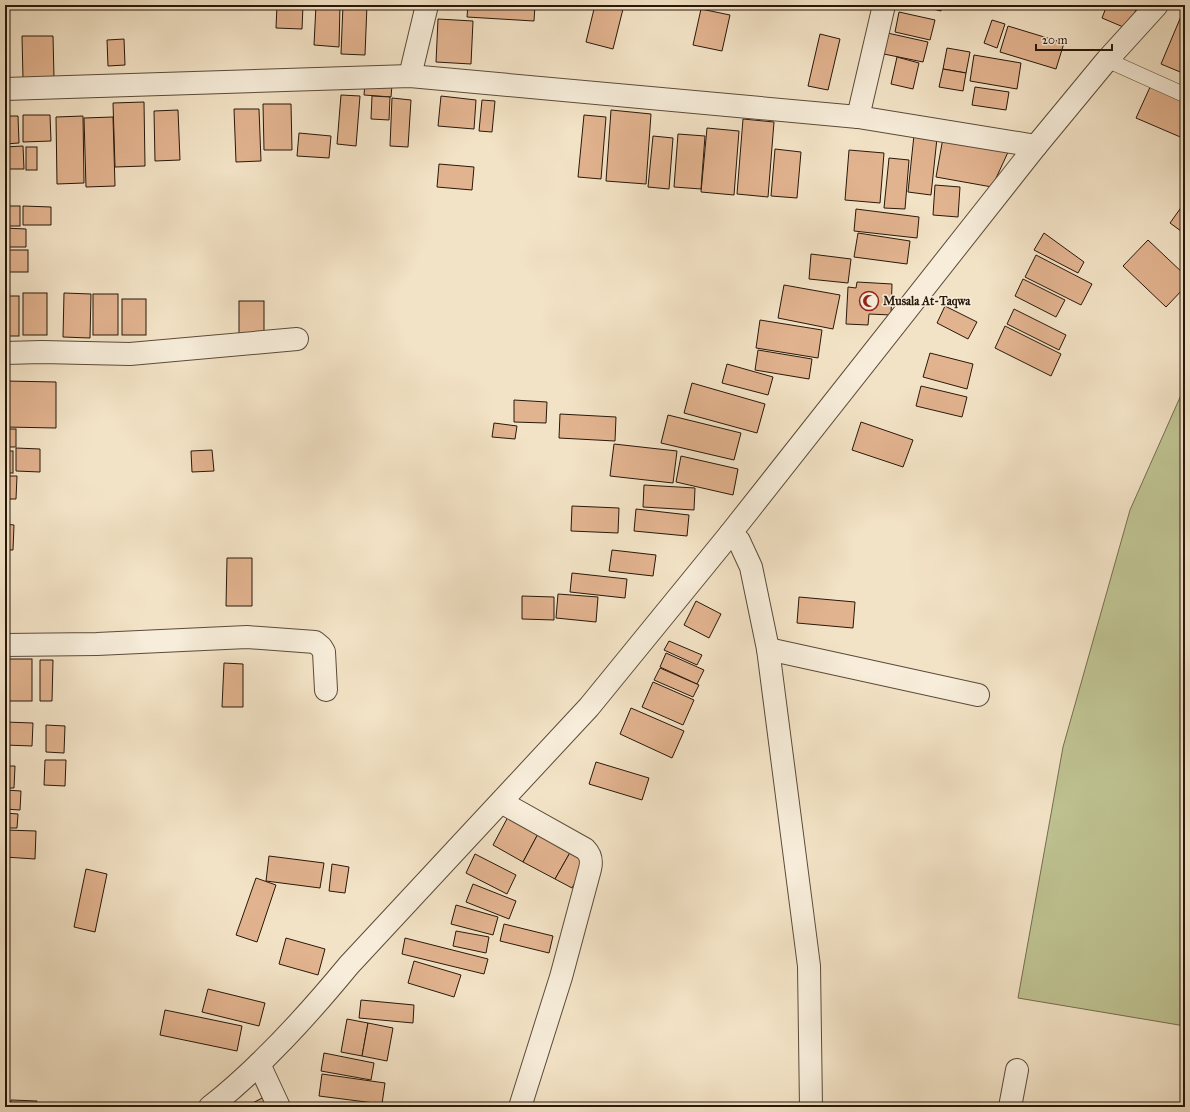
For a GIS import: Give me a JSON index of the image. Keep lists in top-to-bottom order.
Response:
{
  "places": {
    "mosque": ["Musala At-Taqwa"]
  },
  "scale_bar": "20 m"
}
